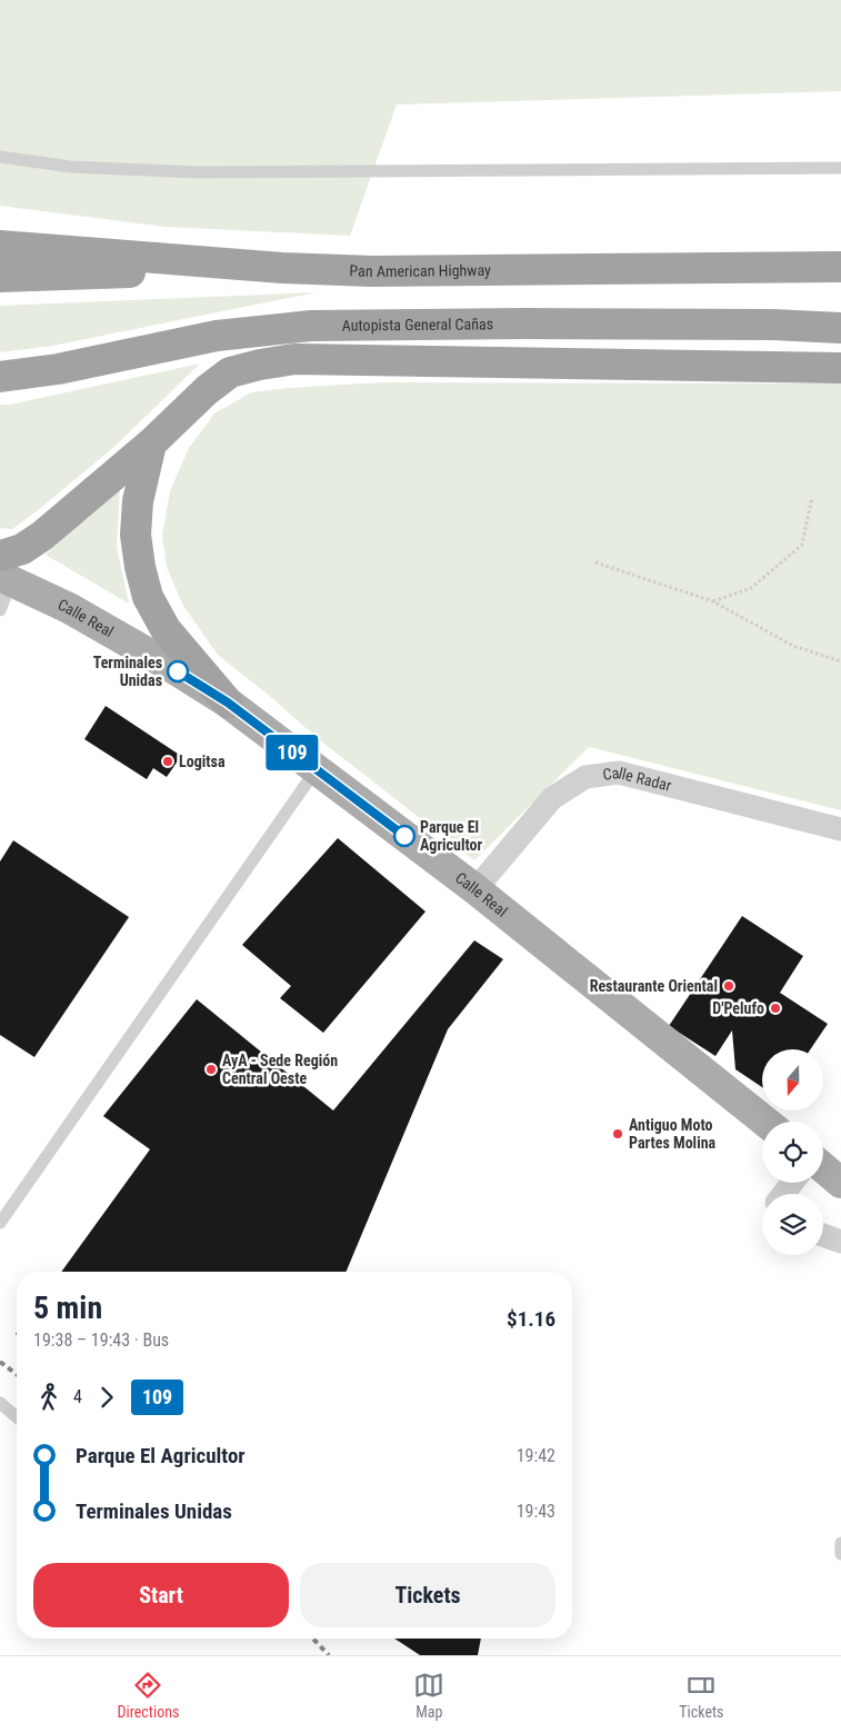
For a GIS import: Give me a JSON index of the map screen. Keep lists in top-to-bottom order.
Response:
{
  "streets": {
    "highway": ["Pan American Highway", "Autopista General Cañas"],
    "main road": ["Calle Real"],
    "street": ["Calle Radar"]
  },
  "crossings": [
    ["Calle Real", "Calle Radar"]
  ],
  "places": [
    "Terminales Unidas",
    "Logitsa",
    "Parque El Agricultor",
    "Restaurante Oriental",
    "D'Pelufo",
    "AyA - Sede Región Central Oeste",
    "Antiguo Moto Partes Molina"
  ],
  "lines": ["bus line 109"],
  "north": "bottom",
  "page": {
    "on_map": "109",
    "heading": ["5 min", "19:38 – 19:43 · Bus", "$1.16"],
    "legs": ["4", "109"],
    "list": [
      {
        "name": "Parque El Agricultor",
        "value": "19:42"
      },
      {
        "name": "Terminales Unidas",
        "value": "19:43"
      }
    ],
    "buttons": ["Start", "Tickets"],
    "tabs": ["Directions", "Map", "Tickets"]
  }
}
